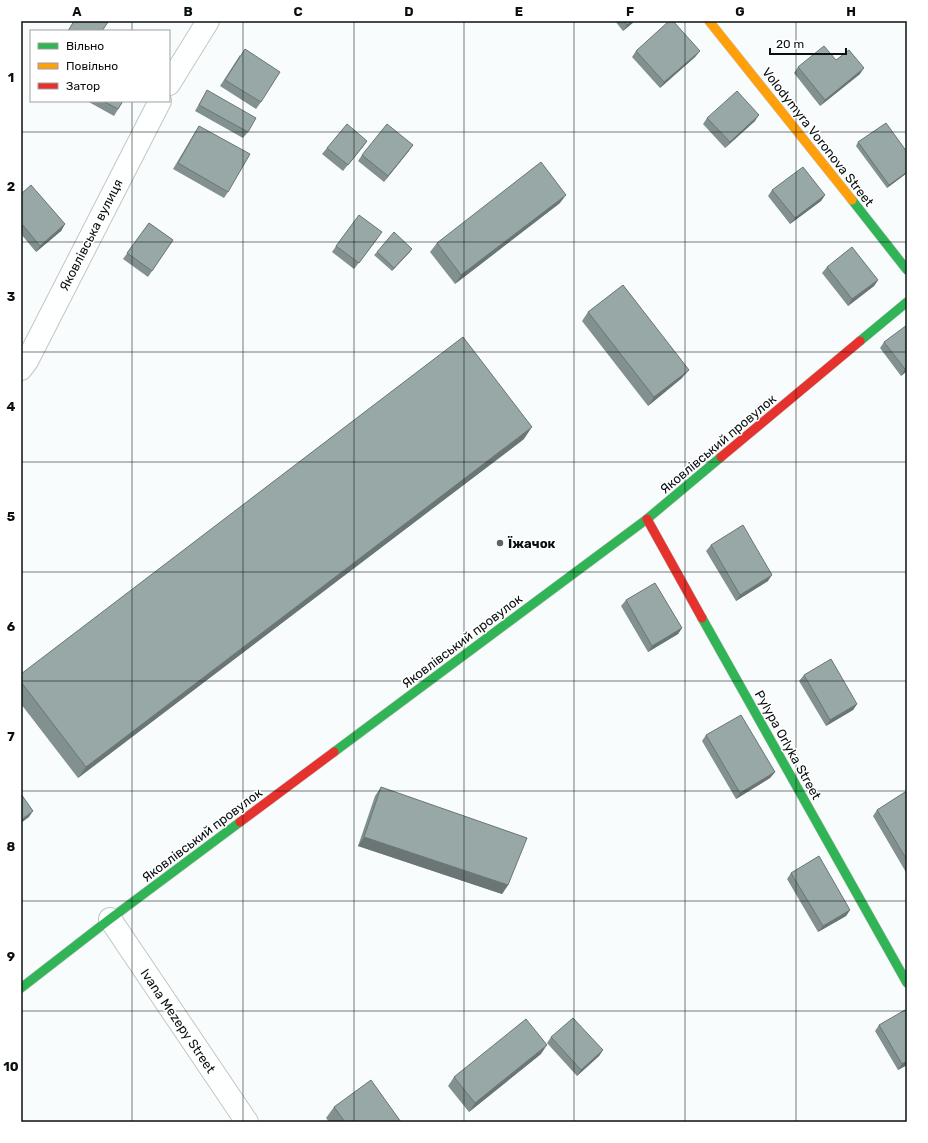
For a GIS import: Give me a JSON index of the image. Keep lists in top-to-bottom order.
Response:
{
  "streets": {
    "street": [
      "Volodymyra Voronova Street",
      "Яковлівська вулиця",
      "Яковлівський провулок",
      "Pylypa Orlyka Street",
      "Ivana Mezepy Street"
    ]
  },
  "crossings": [
    ["Яковлівський провулок", "Pylypa Orlyka Street"],
    ["Яковлівський провулок", "Ivana Mezepy Street"]
  ],
  "places": ["Їжачок"],
  "legend": ["Вільно", "Повільно", "Затор"],
  "scale_bar": "20 m",
  "grid": {
    "columns": [
      "A",
      "B",
      "C",
      "D",
      "E",
      "F",
      "G",
      "H"
    ],
    "rows": [
      "1",
      "2",
      "3",
      "4",
      "5",
      "6",
      "7",
      "8",
      "9",
      "10"
    ]
  }
}
